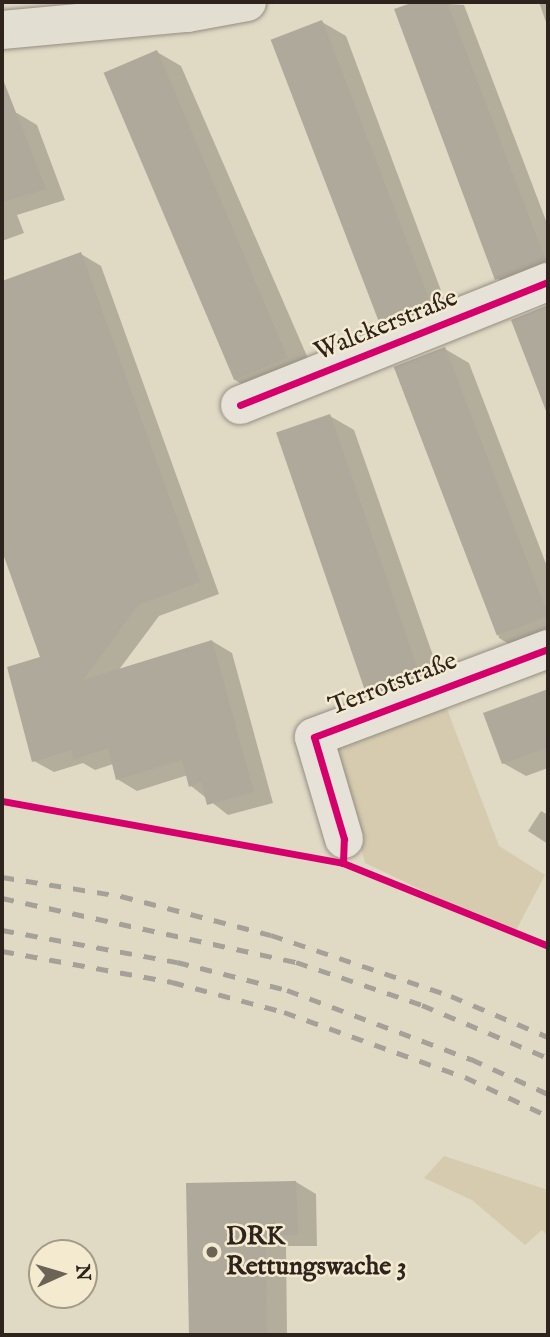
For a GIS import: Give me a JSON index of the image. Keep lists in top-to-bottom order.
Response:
{
  "streets": {
    "street": ["Walckerstraße", "Terrotstraße"]
  },
  "places": ["DRK Rettungswache 3"],
  "north": "right"
}
